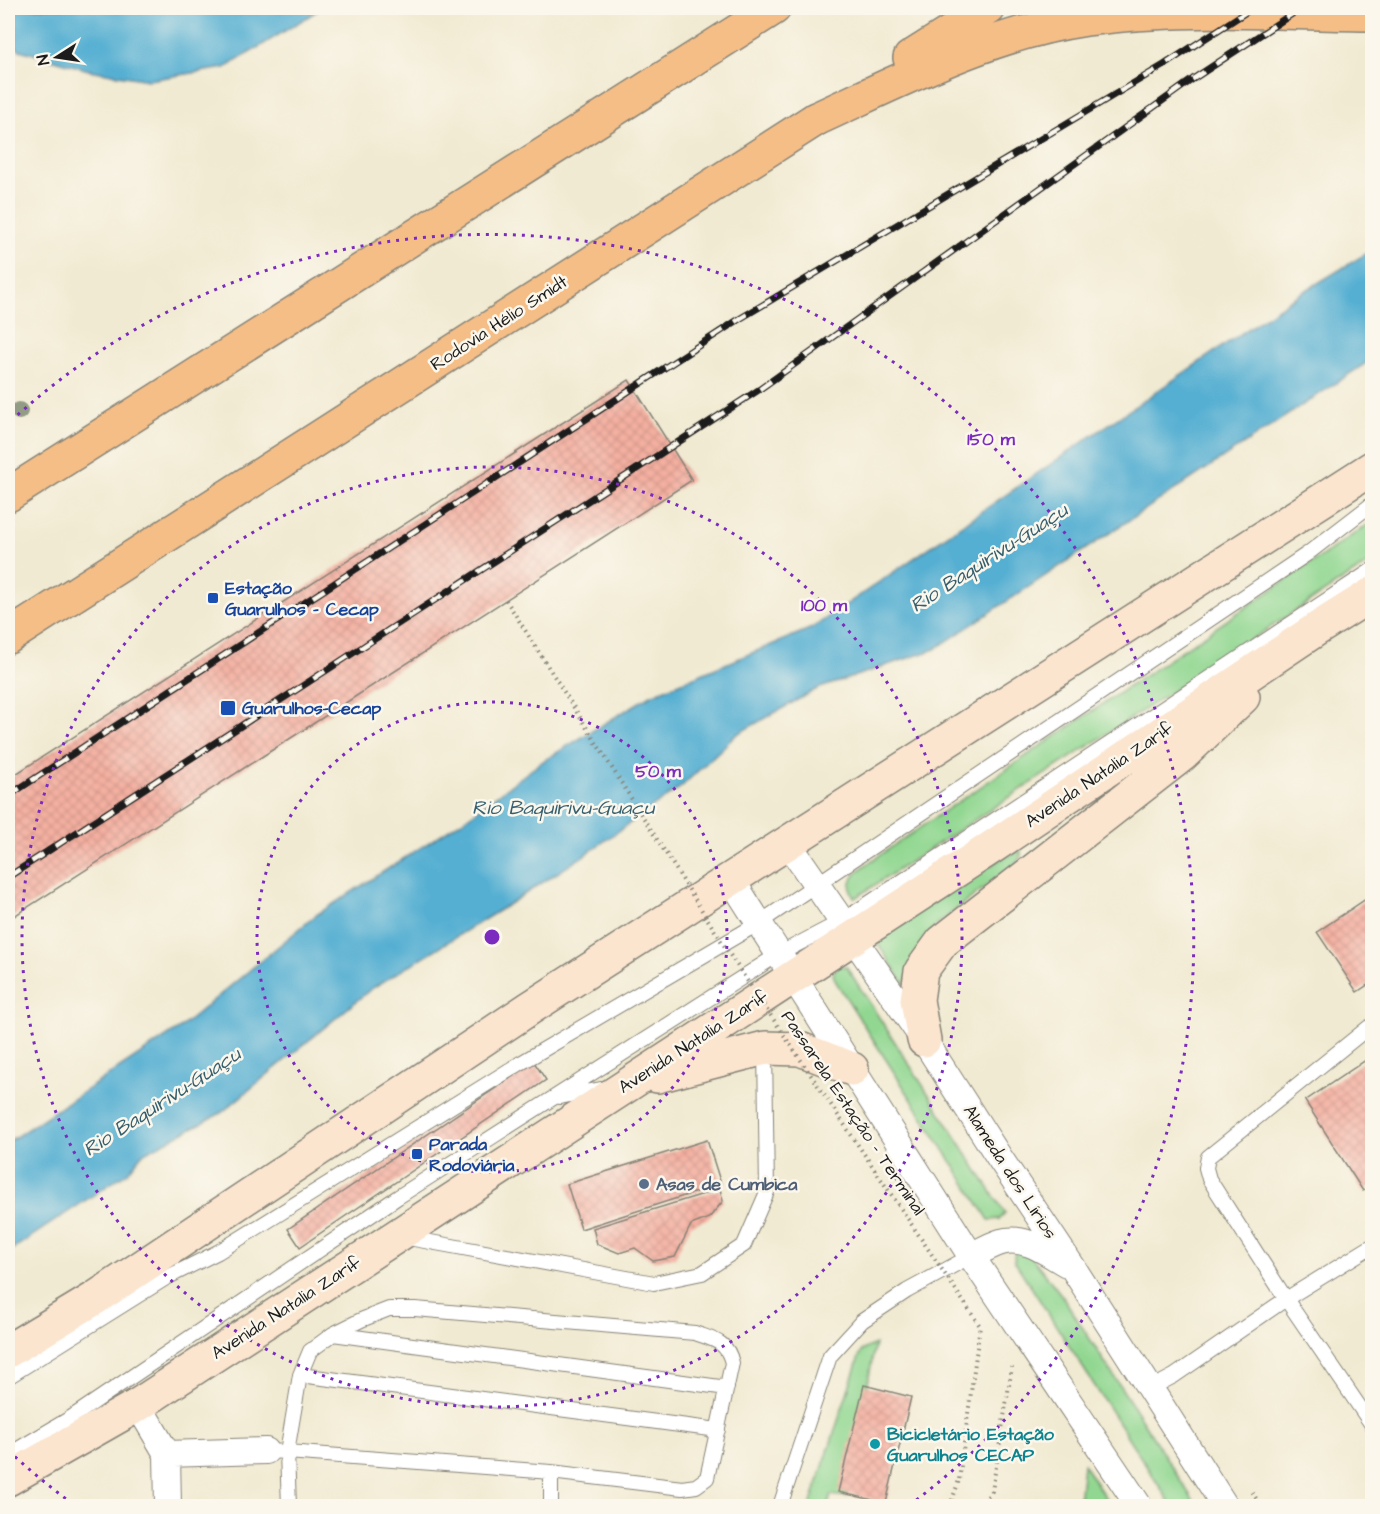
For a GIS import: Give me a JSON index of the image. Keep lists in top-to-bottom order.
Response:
{
  "streets": {
    "main road": ["Rodovia Hélio Smidt", "Avenida Natalia Zarif"],
    "street": ["Alameda dos Lírios"],
    "path": ["Passarela Estação - Terminal"]
  },
  "crossings": [
    ["Avenida Natalia Zarif", "Alameda dos Lírios"]
  ],
  "water": ["Rio Baquirivu-Guaçu"],
  "places": {
    "transit": ["Estação Guarulhos - Cecap", "Guarulhos-Cecap", "Parada Rodoviária"],
    "other": ["Asas de Cumbica", "Bicicletário Estação Guarulhos CECAP"]
  },
  "north": "left",
  "rings": ["150 m", "100 m", "50 m"]
}
